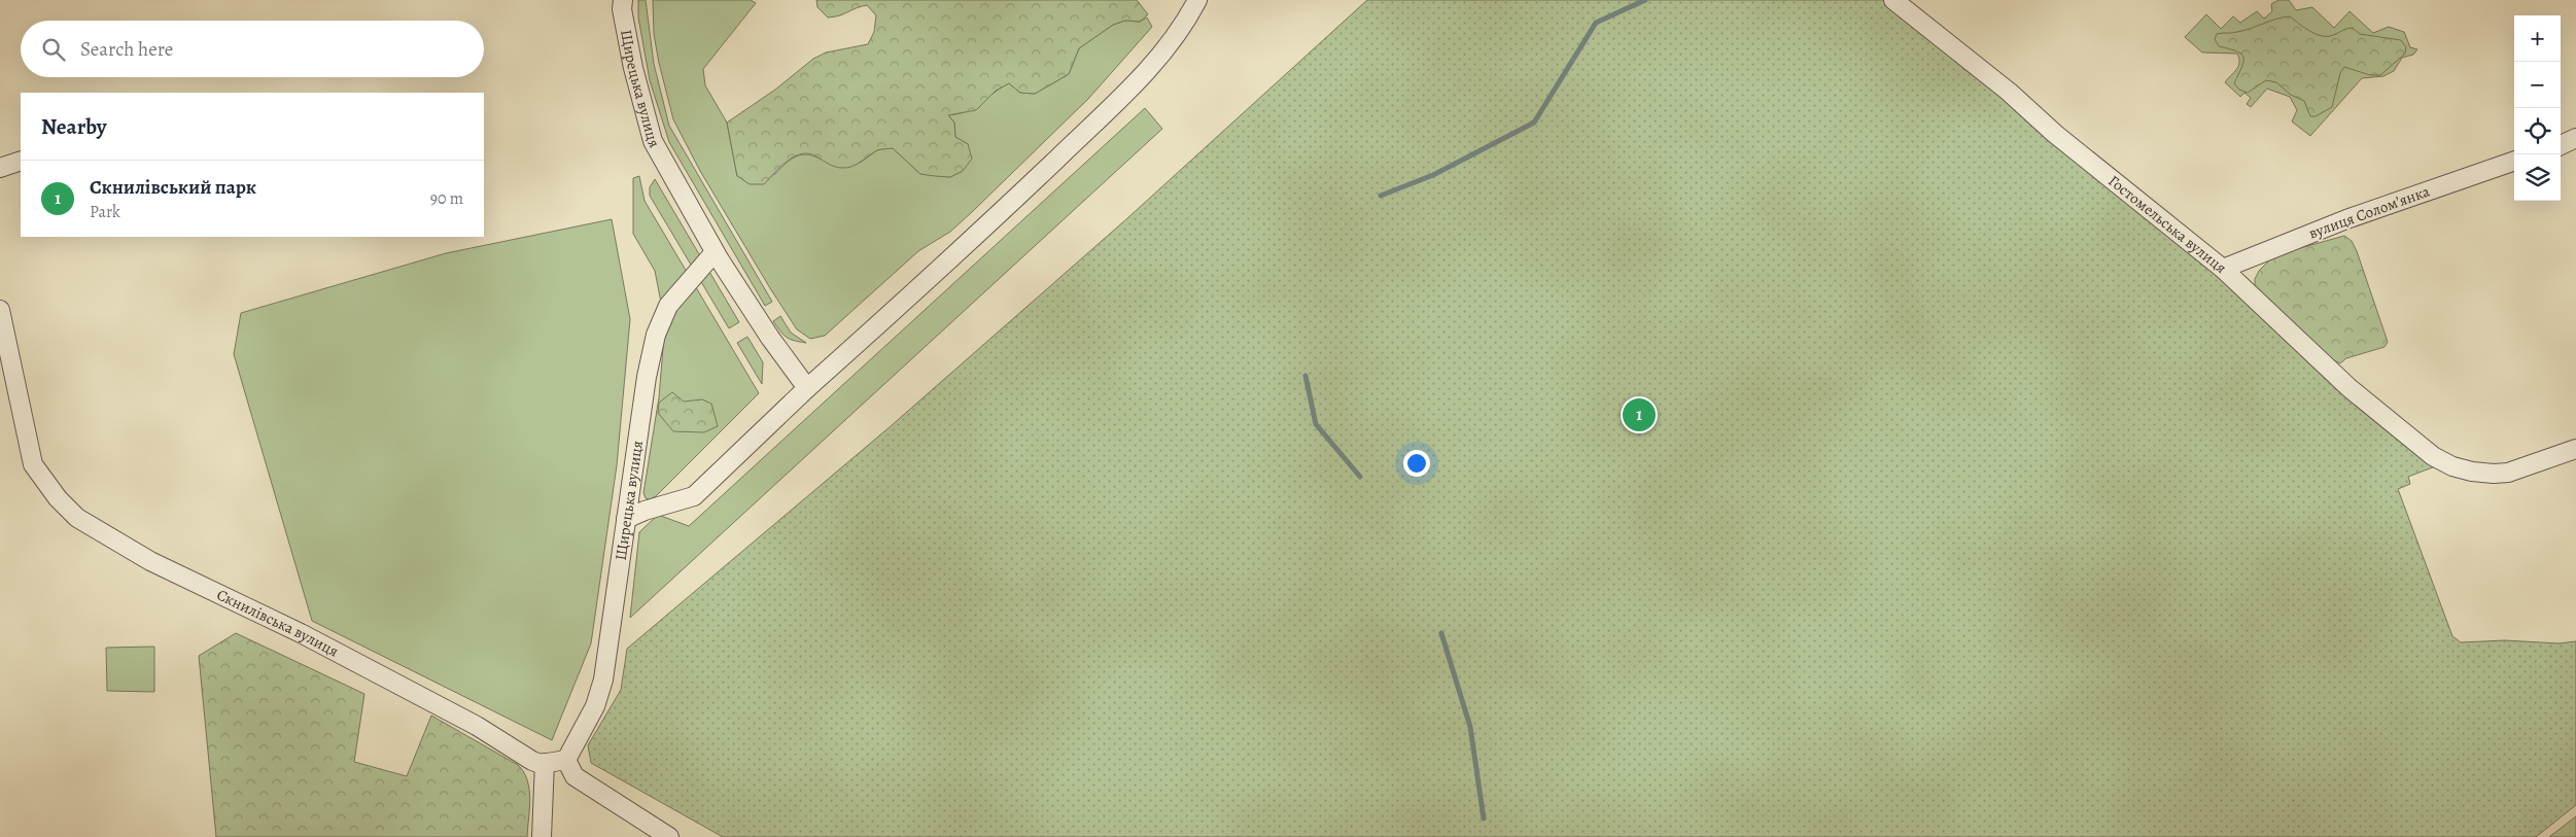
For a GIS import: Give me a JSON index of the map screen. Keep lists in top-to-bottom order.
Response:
{
  "streets": {
    "street": [
      "Щирецька вулиця",
      "вулиця Соломʼянка",
      "Гостомельська вулиця",
      "Скнилівська вулиця"
    ]
  },
  "crossings": [
    ["вулиця Соломʼянка", "Гостомельська вулиця"]
  ],
  "page": {
    "map_buttons": ["+", "−"],
    "search": "Search here",
    "heading": "Nearby",
    "list": [
      {
        "mark": "1",
        "name": "Скнилівський парк",
        "note": "Park",
        "value": "90 m"
      }
    ],
    "pins": "1"
  }
}
